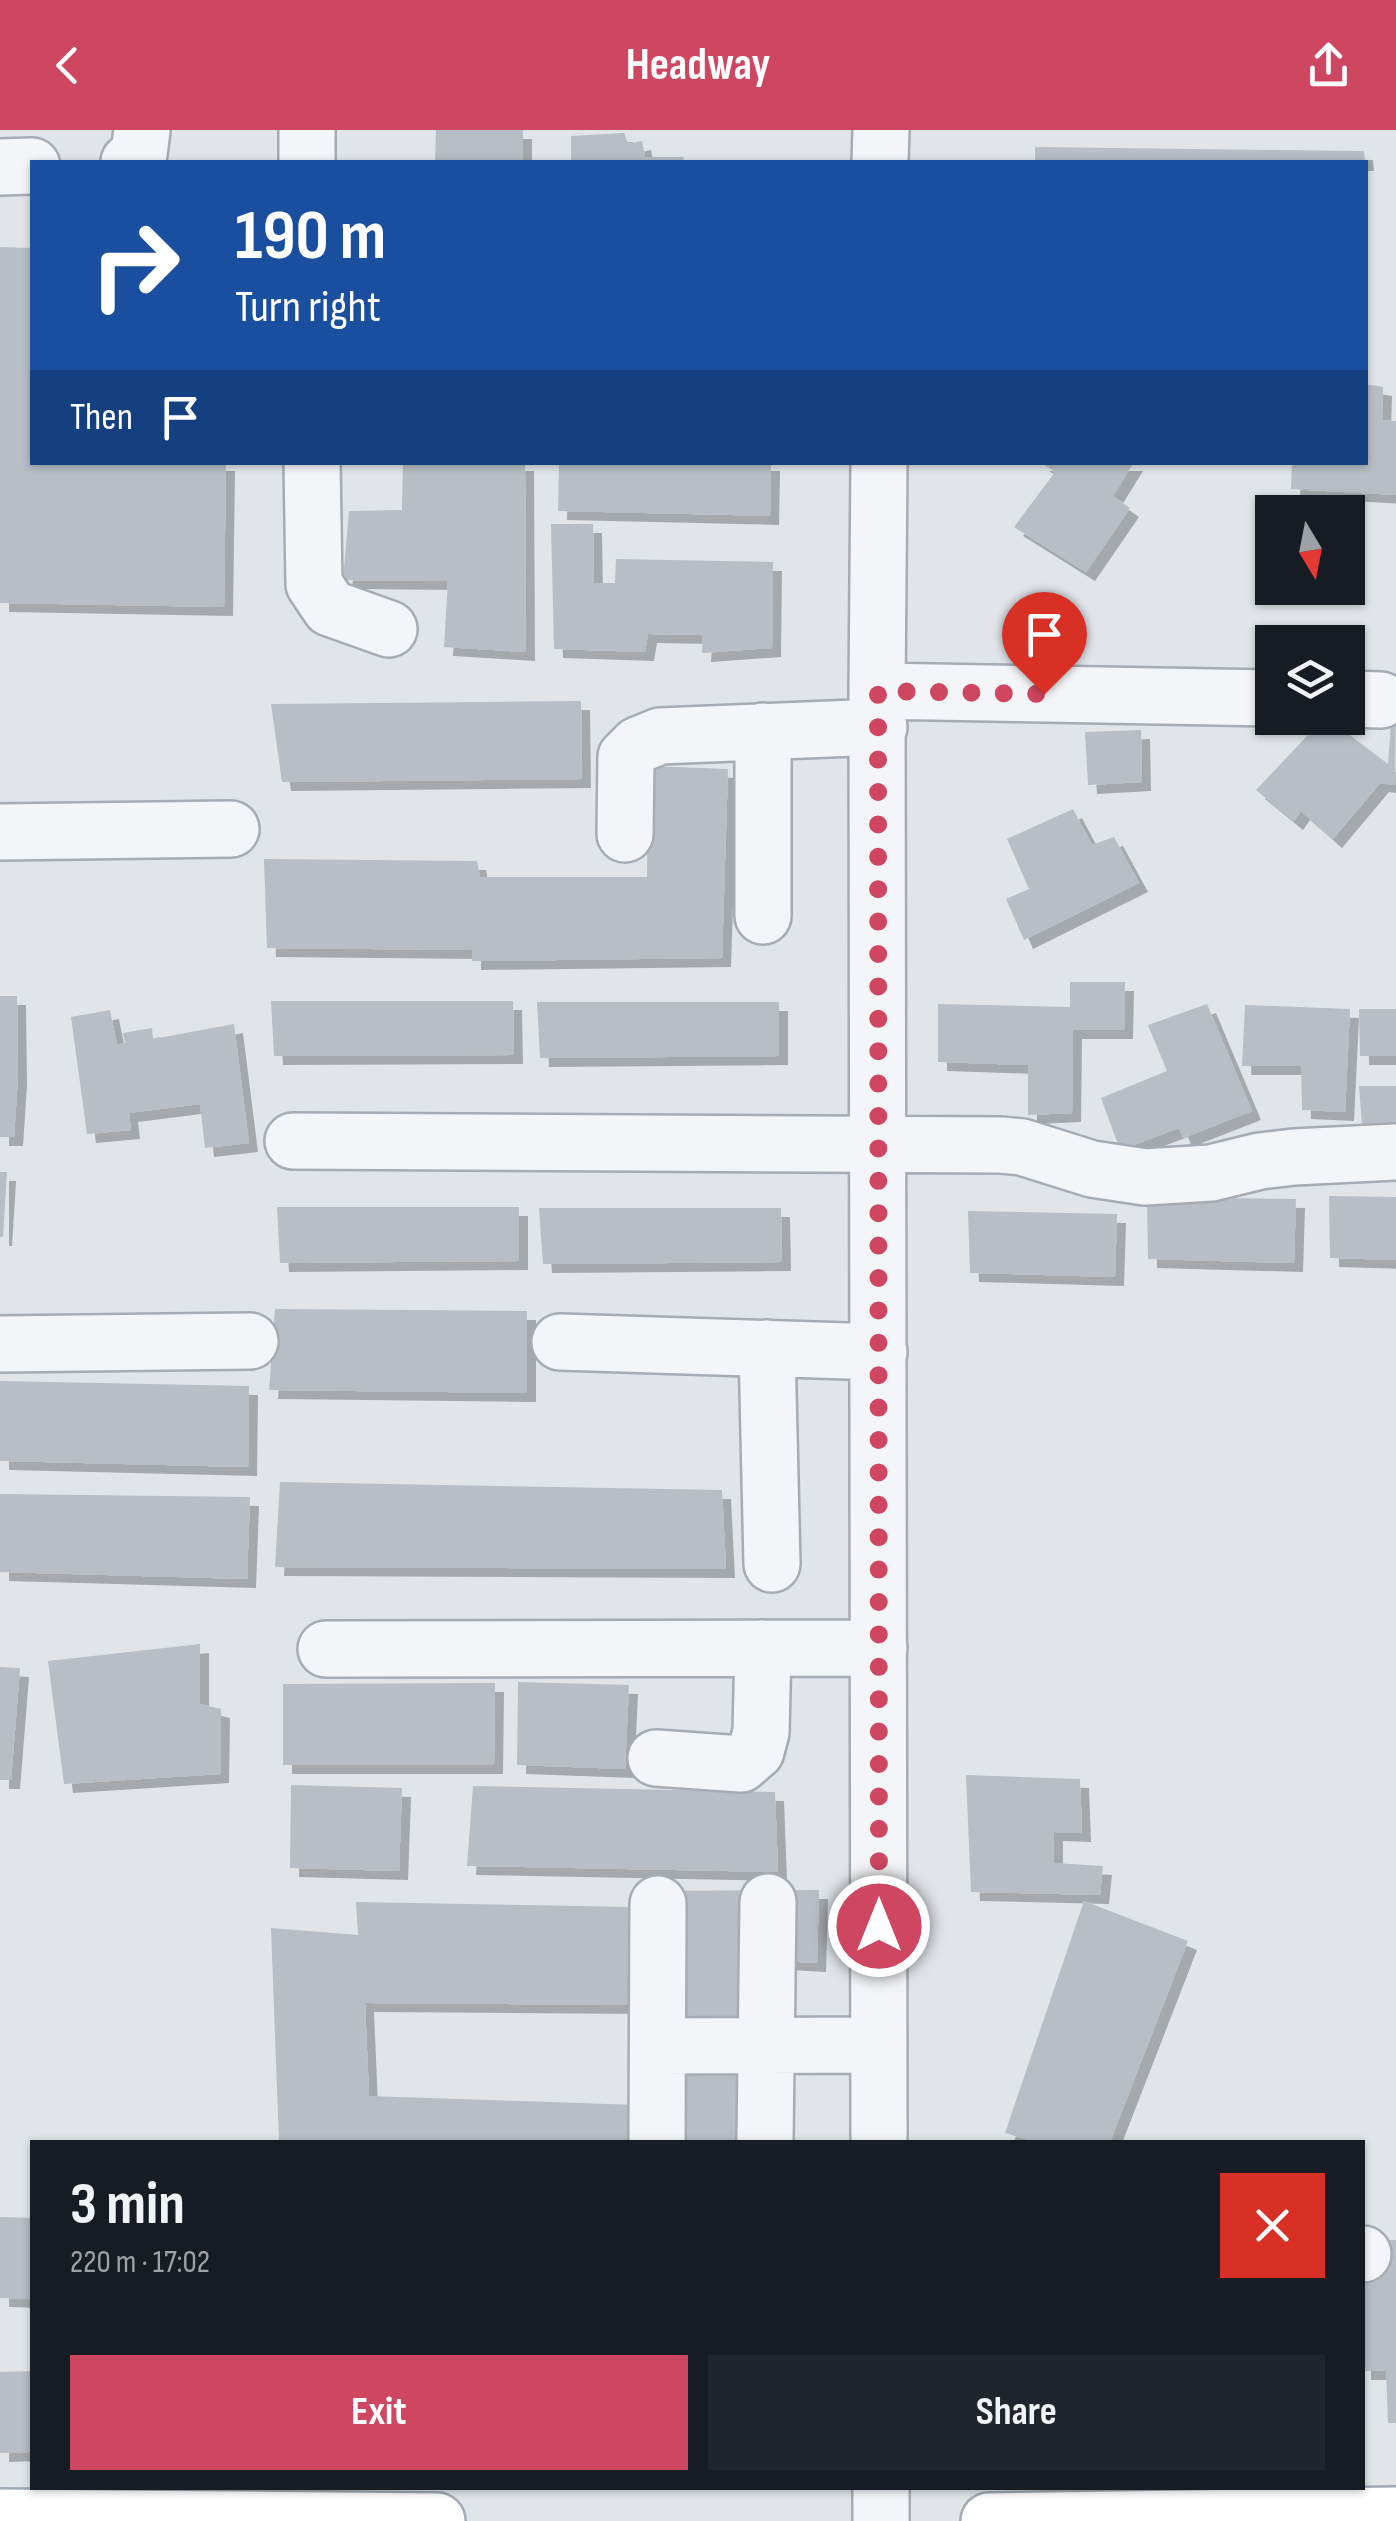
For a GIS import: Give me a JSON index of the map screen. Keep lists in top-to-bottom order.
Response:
{
  "north": "bottom",
  "page": {
    "header": "Headway",
    "turn": ["190 m", "Turn right"],
    "then": "Then",
    "heading": ["3 min", "220 m · 17:02"],
    "buttons": ["Exit", "Share"]
  }
}
